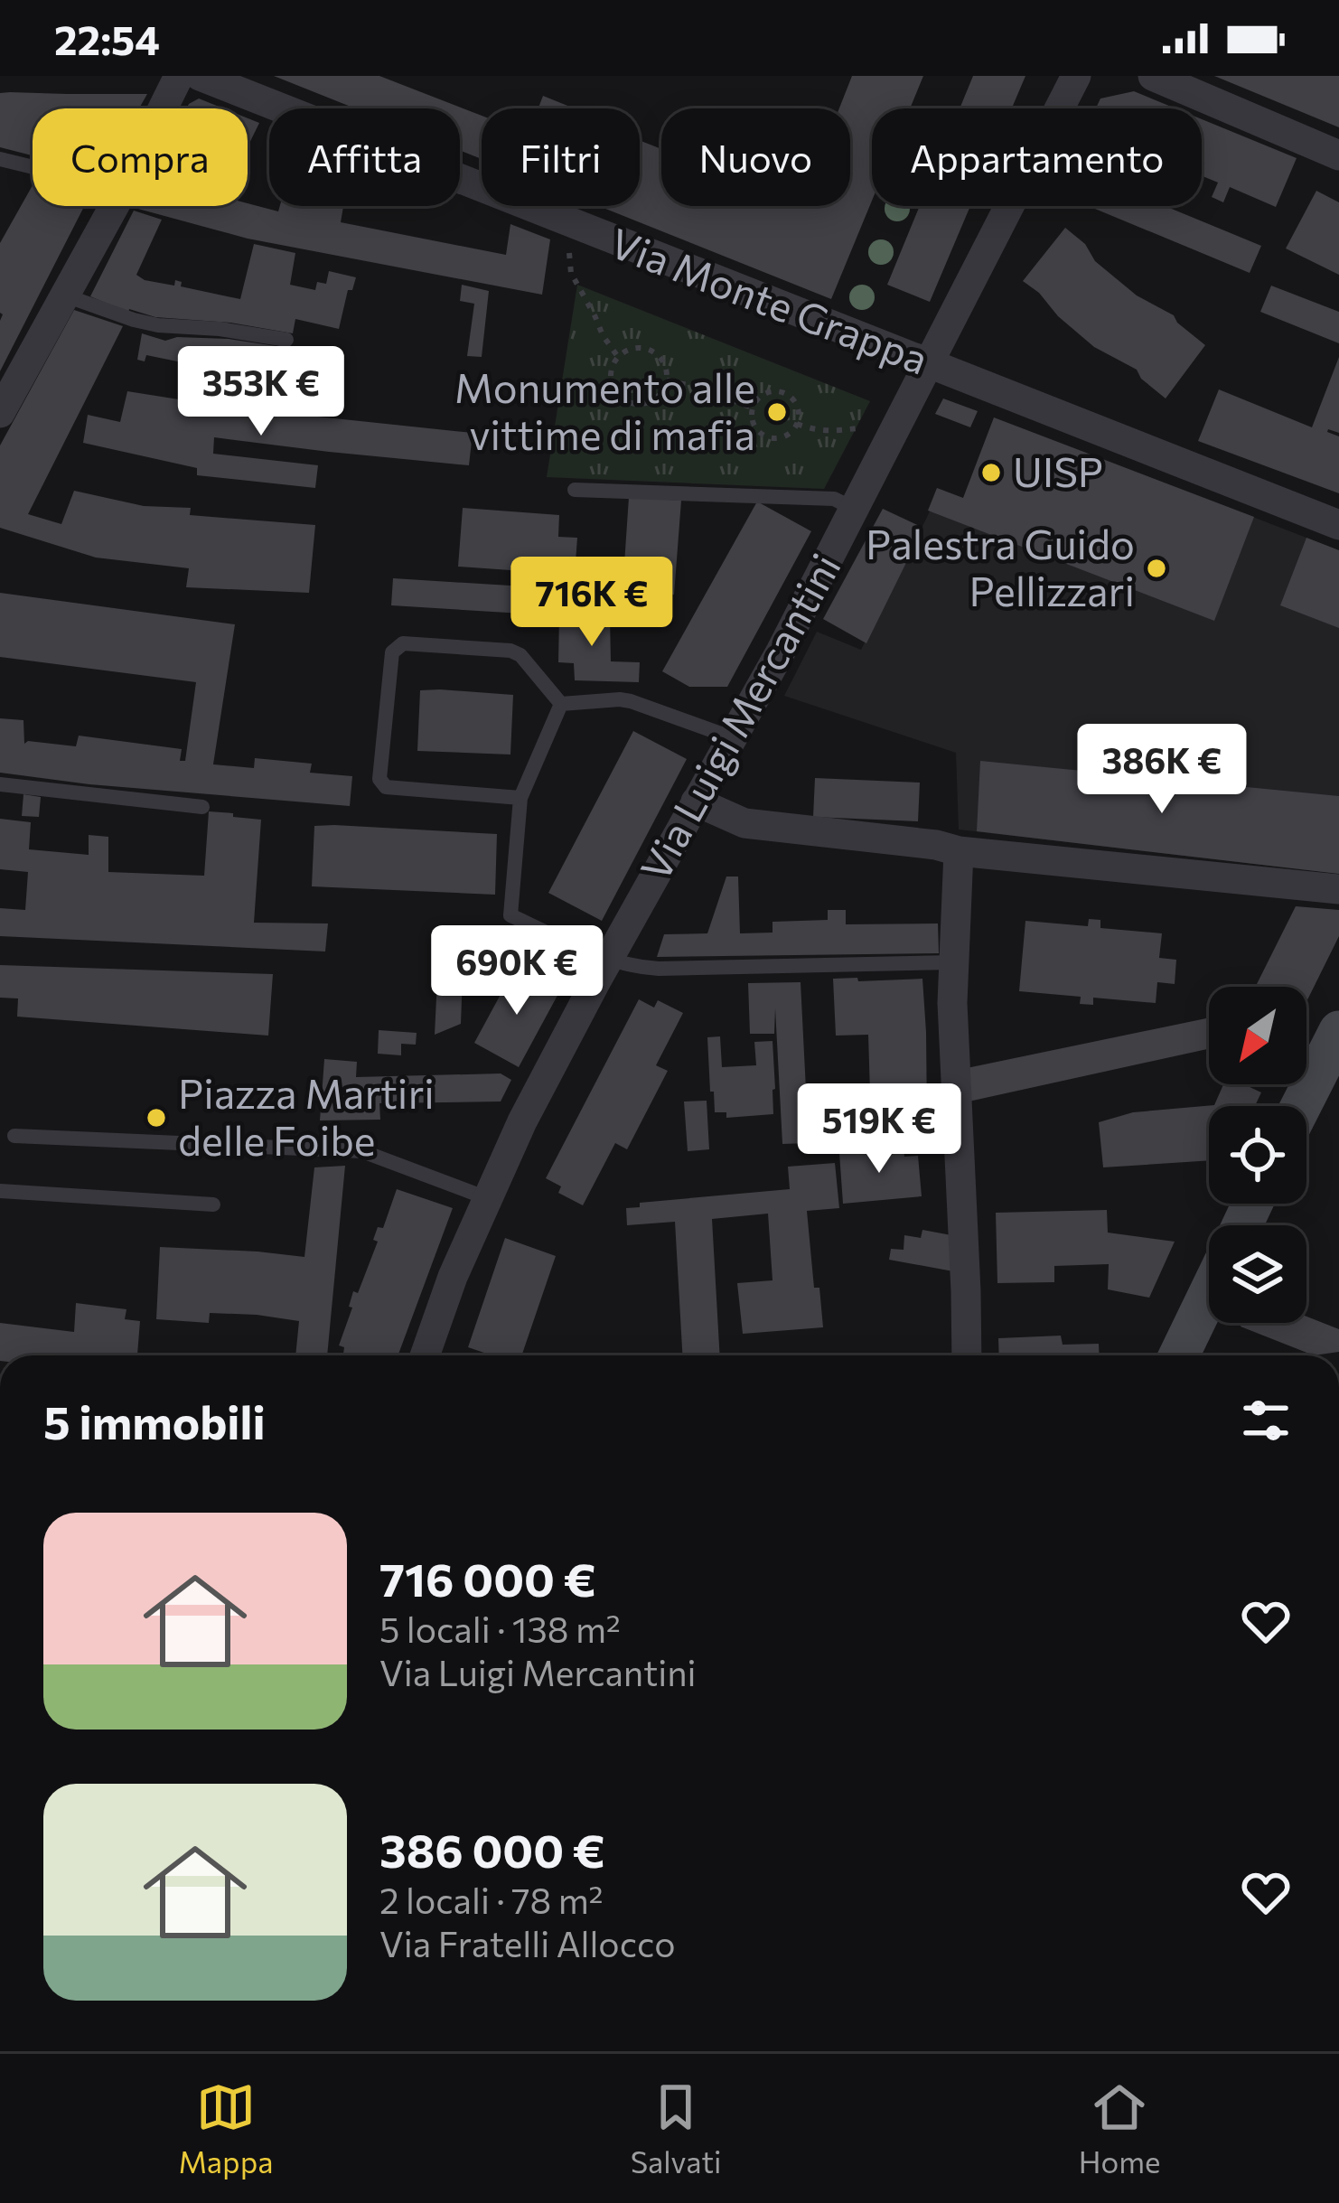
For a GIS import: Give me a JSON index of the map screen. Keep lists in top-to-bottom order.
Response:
{
  "streets": {
    "street": ["Via Monte Grappa", "Via Luigi Mercantini"]
  },
  "crossings": [
    ["Via Monte Grappa", "Via Luigi Mercantini"]
  ],
  "places": [
    "Monumento alle vittime di mafia",
    "UISP",
    "Palestra Guido Pellizzari",
    "Piazza Martiri delle Foibe"
  ],
  "north": "bottom left",
  "page": {
    "status": "22:54",
    "chip": [
      "Compra",
      "Affitta",
      "Filtri",
      "Nuovo",
      "Appartamento"
    ],
    "price": [
      "353K €",
      "716K €",
      "386K €",
      "690K €",
      "519K €"
    ],
    "heading": "5 immobili",
    "list": [
      {
        "name": "716 000 €",
        "note": "5 locali · 138 m² · Via Luigi Mercantini"
      },
      {
        "name": "386 000 €",
        "note": "2 locali · 78 m² · Via Fratelli Allocco"
      }
    ],
    "tabs": ["Mappa", "Salvati", "Home"]
  }
}
